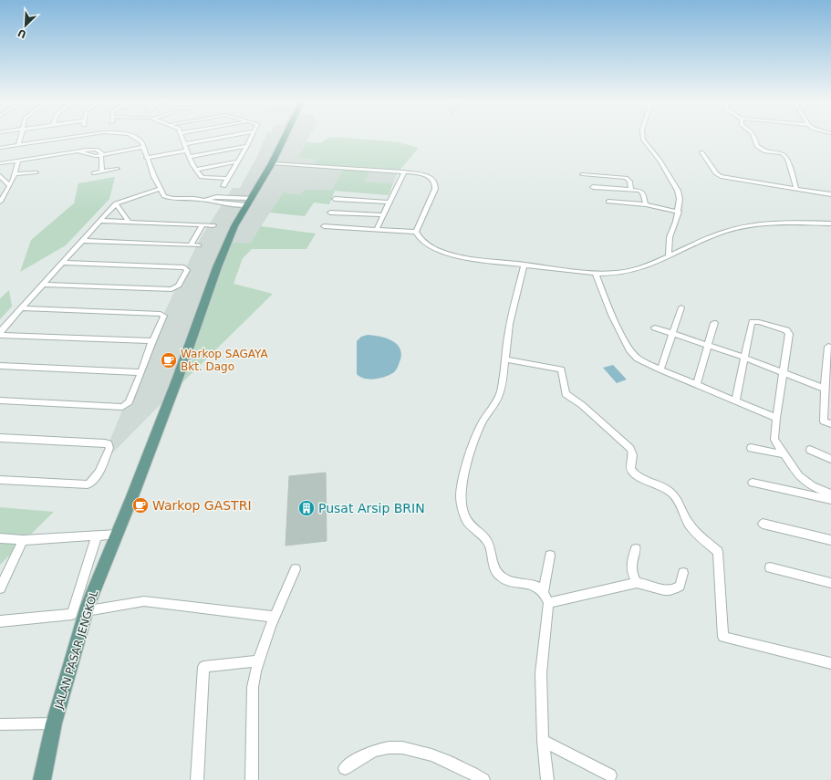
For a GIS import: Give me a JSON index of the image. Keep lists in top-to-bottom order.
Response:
{
  "streets": {
    "main road": ["JALAN PASAR JENGKOL"]
  },
  "places": {
    "cafe": ["Warkop SAGAYA Bkt. Dago", "Warkop GASTRI"],
    "building": ["Pusat Arsip BRIN"]
  },
  "north": "bottom left"
}
